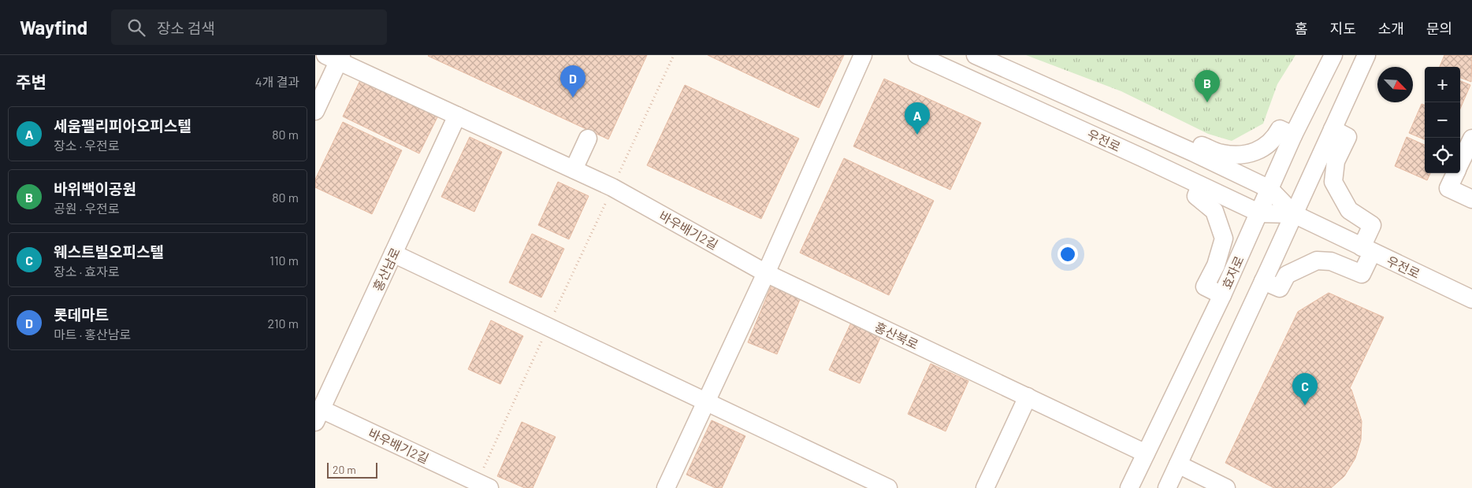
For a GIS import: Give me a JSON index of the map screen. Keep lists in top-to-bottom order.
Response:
{
  "streets": {
    "street": [
      "우전로",
      "바우배기2길",
      "홍산남로",
      "효자로",
      "홍산북로"
    ]
  },
  "crossings": [
    ["우전로", "효자로"],
    ["바우배기2길", "홍산남로"],
    ["바우배기2길", "홍산북로"],
    ["효자로", "홍산북로"]
  ],
  "scale_bar": "20 m",
  "north": "bottom right",
  "page": {
    "header": "Wayfind",
    "search": "장소 검색",
    "nav": [
      "홈",
      "지도",
      "소개",
      "문의"
    ],
    "heading": ["주변", "4개 결과"],
    "pins": [
      "D",
      "B",
      "A",
      "C"
    ],
    "map_buttons": ["+", "−"],
    "list": [
      {
        "mark": "A",
        "name": "세움펠리피아오피스텔",
        "note": "장소 · 우전로",
        "value": "80 m"
      },
      {
        "mark": "B",
        "name": "바위백이공원",
        "note": "공원 · 우전로",
        "value": "80 m"
      },
      {
        "mark": "C",
        "name": "웨스트빌오피스텔",
        "note": "장소 · 효자로",
        "value": "110 m"
      },
      {
        "mark": "D",
        "name": "롯데마트",
        "note": "마트 · 홍산남로",
        "value": "210 m"
      }
    ],
    "scale": "20 m"
  }
}
